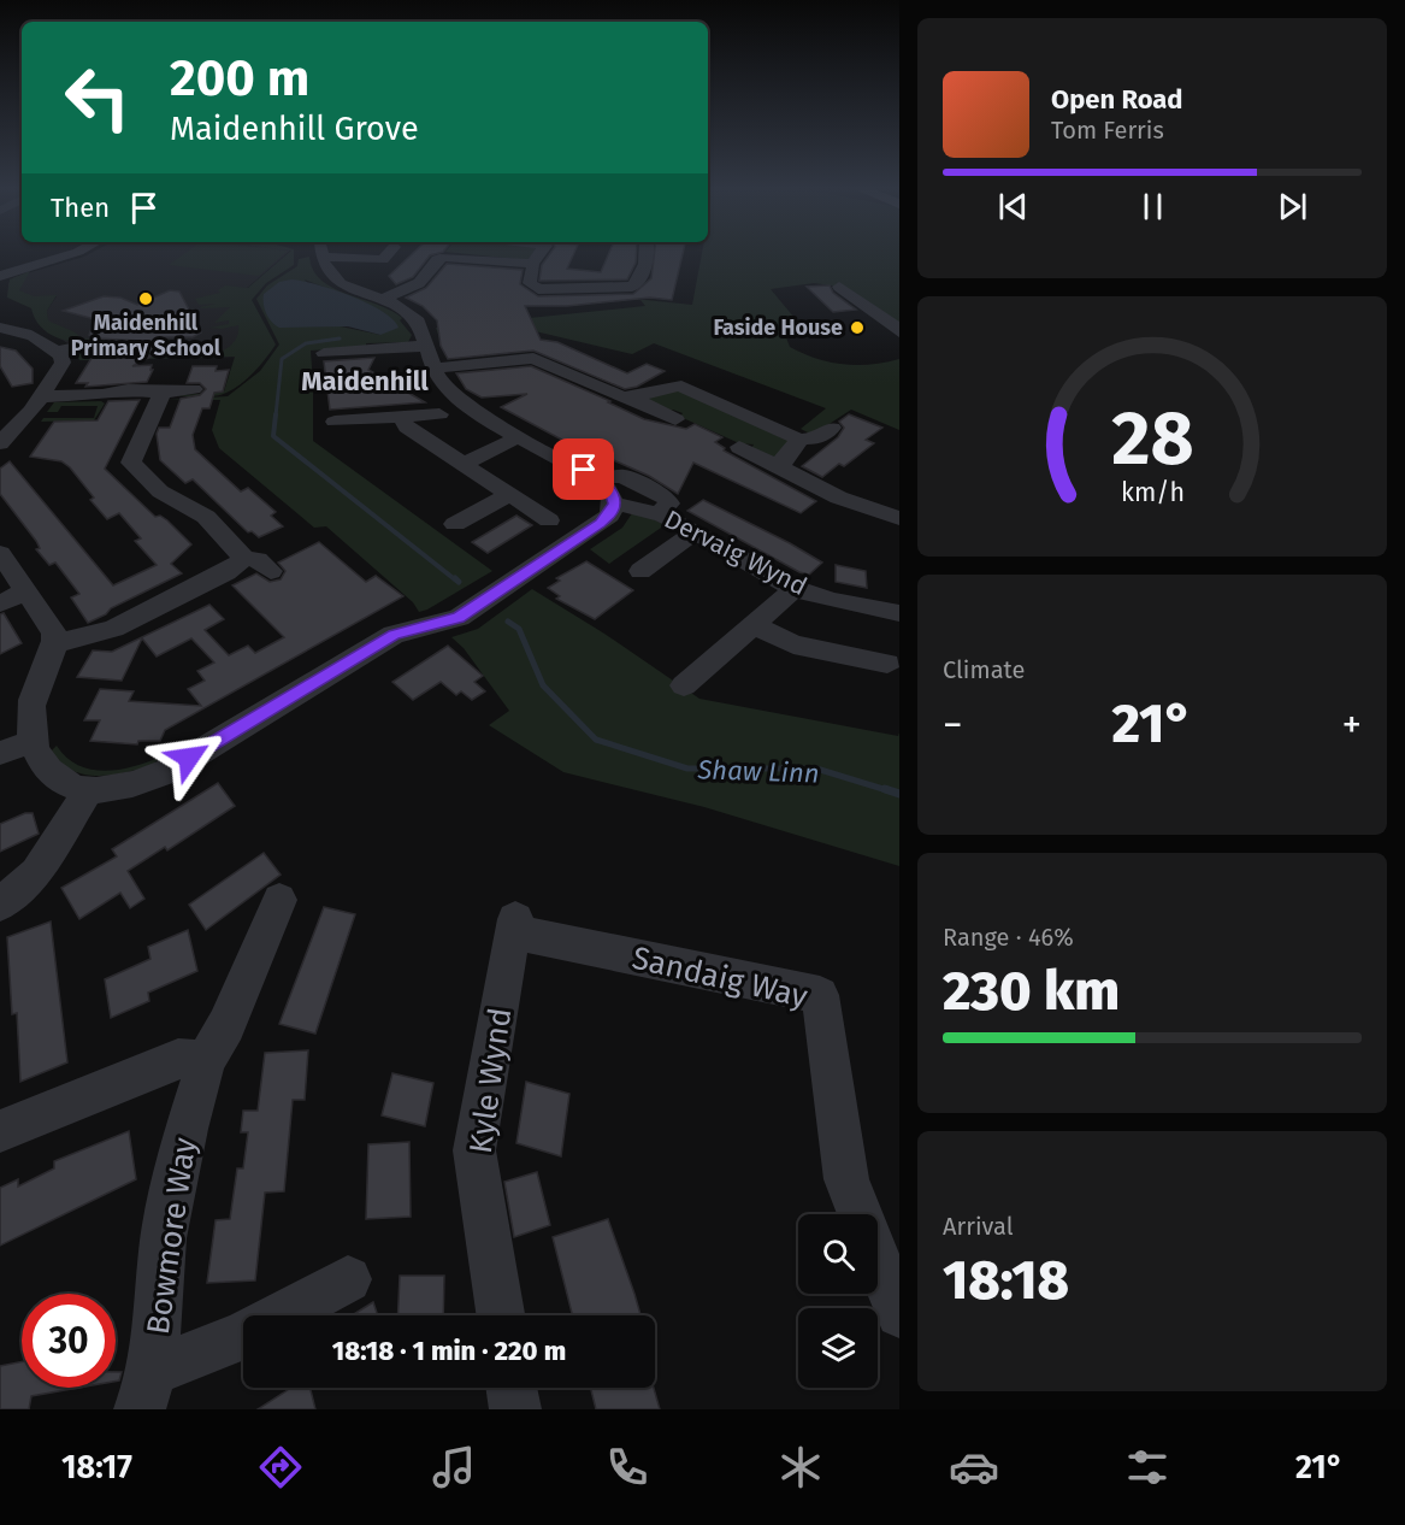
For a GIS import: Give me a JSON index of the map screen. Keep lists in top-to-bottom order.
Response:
{
  "streets": {
    "street": [
      "Dervaig Wynd",
      "Sandaig Way",
      "Kyle Wynd",
      "Bowmore Way"
    ]
  },
  "crossings": [
    ["Sandaig Way", "Kyle Wynd"]
  ],
  "districts": ["Maidenhill"],
  "water": ["Shaw Linn"],
  "places": ["Maidenhill Primary School", "Faside House"],
  "page": {
    "turn": ["200 m", "Maidenhill Grove"],
    "song": ["Open Road", "Tom Ferris"],
    "then": "Then",
    "tile": [
      "Climate",
      ["Range · 46%", "230 km"],
      ["Arrival", "18:18"]
    ],
    "heat": ["−", "21°", "+"],
    "limit": "30",
    "trip": "18:18 · 1 min · 220 m",
    "tabs": ["18:17", "21°"],
    "gauge": ["28", "km/h"]
  }
}
